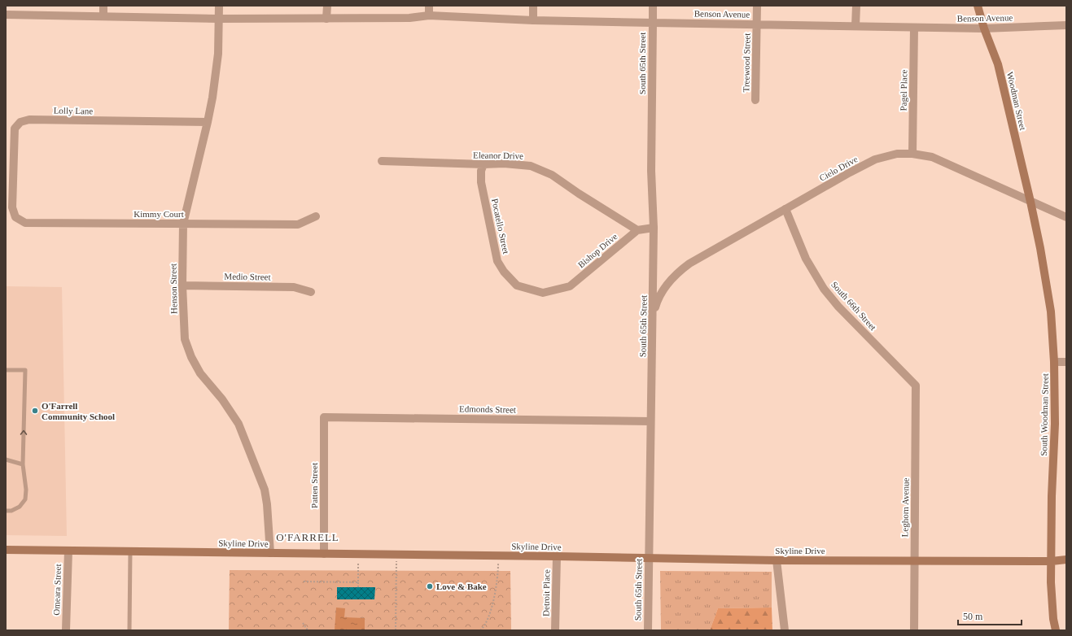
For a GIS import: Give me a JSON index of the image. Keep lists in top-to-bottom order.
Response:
{
  "streets": {
    "main road": ["Woodman Street", "South Woodman Street", "Skyline Drive"],
    "street": [
      "Benson Avenue",
      "Treewood Street",
      "South 65th Street",
      "Pagel Place",
      "Lolly Lane",
      "Eleanor Drive",
      "Cielo Drive",
      "Kimmy Court",
      "Pocatello Street",
      "Bishop Drive",
      "Medio Street",
      "Henson Street",
      "South 66th Street",
      "Edmonds Street",
      "Patten Street",
      "Leghorn Avenue",
      "Omeara Street",
      "Detroit Place"
    ]
  },
  "crossings": [
    ["Benson Avenue", "Treewood Street"],
    ["Benson Avenue", "South 65th Street"],
    ["Benson Avenue", "Pagel Place"],
    ["Benson Avenue", "Woodman Street"],
    ["Benson Avenue", "Henson Street"],
    ["South 65th Street", "Cielo Drive"],
    ["South 65th Street", "Edmonds Street"],
    ["South 65th Street", "Skyline Drive"],
    ["Pagel Place", "Cielo Drive"],
    ["Woodman Street", "Cielo Drive"],
    ["Woodman Street", "South Woodman Street"],
    ["Lolly Lane", "Kimmy Court"],
    ["Lolly Lane", "Henson Street"],
    ["Eleanor Drive", "Pocatello Street"],
    ["Eleanor Drive", "Bishop Drive"],
    ["Cielo Drive", "South 66th Street"],
    ["Cielo Drive", "South Woodman Street"],
    ["Kimmy Court", "Henson Street"],
    ["Pocatello Street", "Bishop Drive"],
    ["Medio Street", "Henson Street"],
    ["Henson Street", "Skyline Drive"],
    ["South 66th Street", "Leghorn Avenue"],
    ["Edmonds Street", "Patten Street"],
    ["South Woodman Street", "Skyline Drive"],
    ["Patten Street", "Skyline Drive"],
    ["Leghorn Avenue", "Skyline Drive"],
    ["Skyline Drive", "Omeara Street"],
    ["Skyline Drive", "Detroit Place"]
  ],
  "districts": ["O'FARRELL"],
  "places": ["O'Farrell Community School", "Love & Bake"],
  "scale_bar": "50 m"
}
